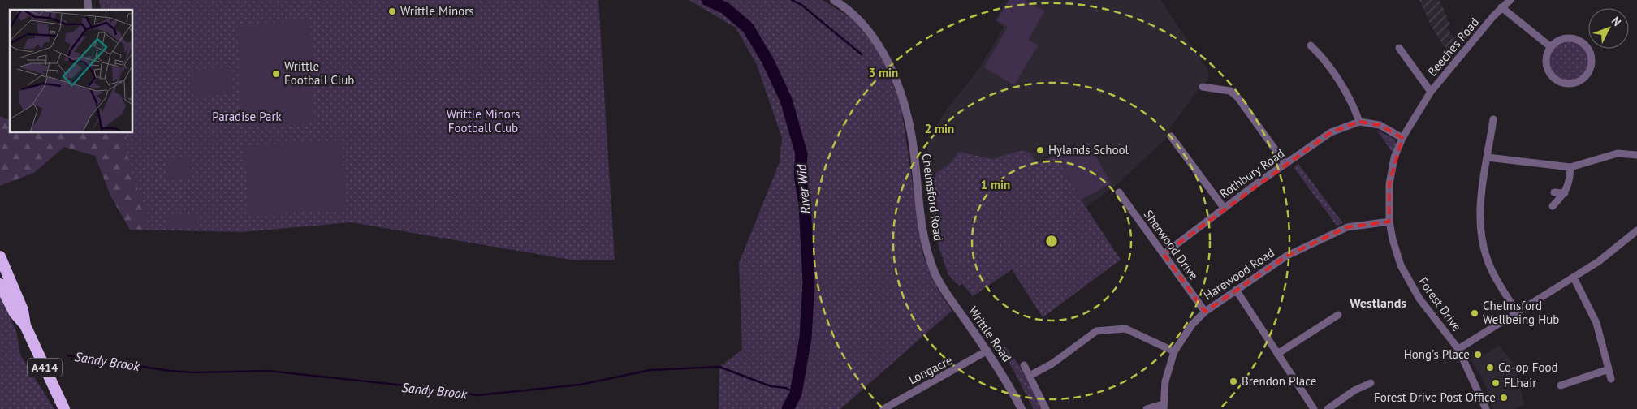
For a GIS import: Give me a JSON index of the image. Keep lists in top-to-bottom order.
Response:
{
  "streets": {
    "highway": ["A414"],
    "street": [
      "Beeches Road",
      "Rothbury Road",
      "Chelmsford Road",
      "Sherwood Drive",
      "Harewood Road",
      "Forest Drive",
      "Writtle Road",
      "Longacre"
    ]
  },
  "crossings": [
    ["Beeches Road", "Forest Drive"],
    ["Rothbury Road", "Sherwood Drive"],
    ["Chelmsford Road", "Writtle Road"],
    ["Sherwood Drive", "Harewood Road"],
    ["Harewood Road", "Forest Drive"],
    ["Writtle Road", "Longacre"]
  ],
  "districts": ["Westlands"],
  "water": ["River Wid", "Sandy Brook"],
  "parks": ["Writtle Minors Football Club", "Paradise Park"],
  "places": [
    "Writtle Minors",
    "Writtle Football Club",
    "Hylands School",
    "Chelmsford Wellbeing Hub",
    "Hong's Place",
    "Co-op Food",
    "Brendon Place",
    "FLhair",
    "Forest Drive Post Office"
  ],
  "north": "top right",
  "rings": ["3 min", "2 min", "1 min"]
}
